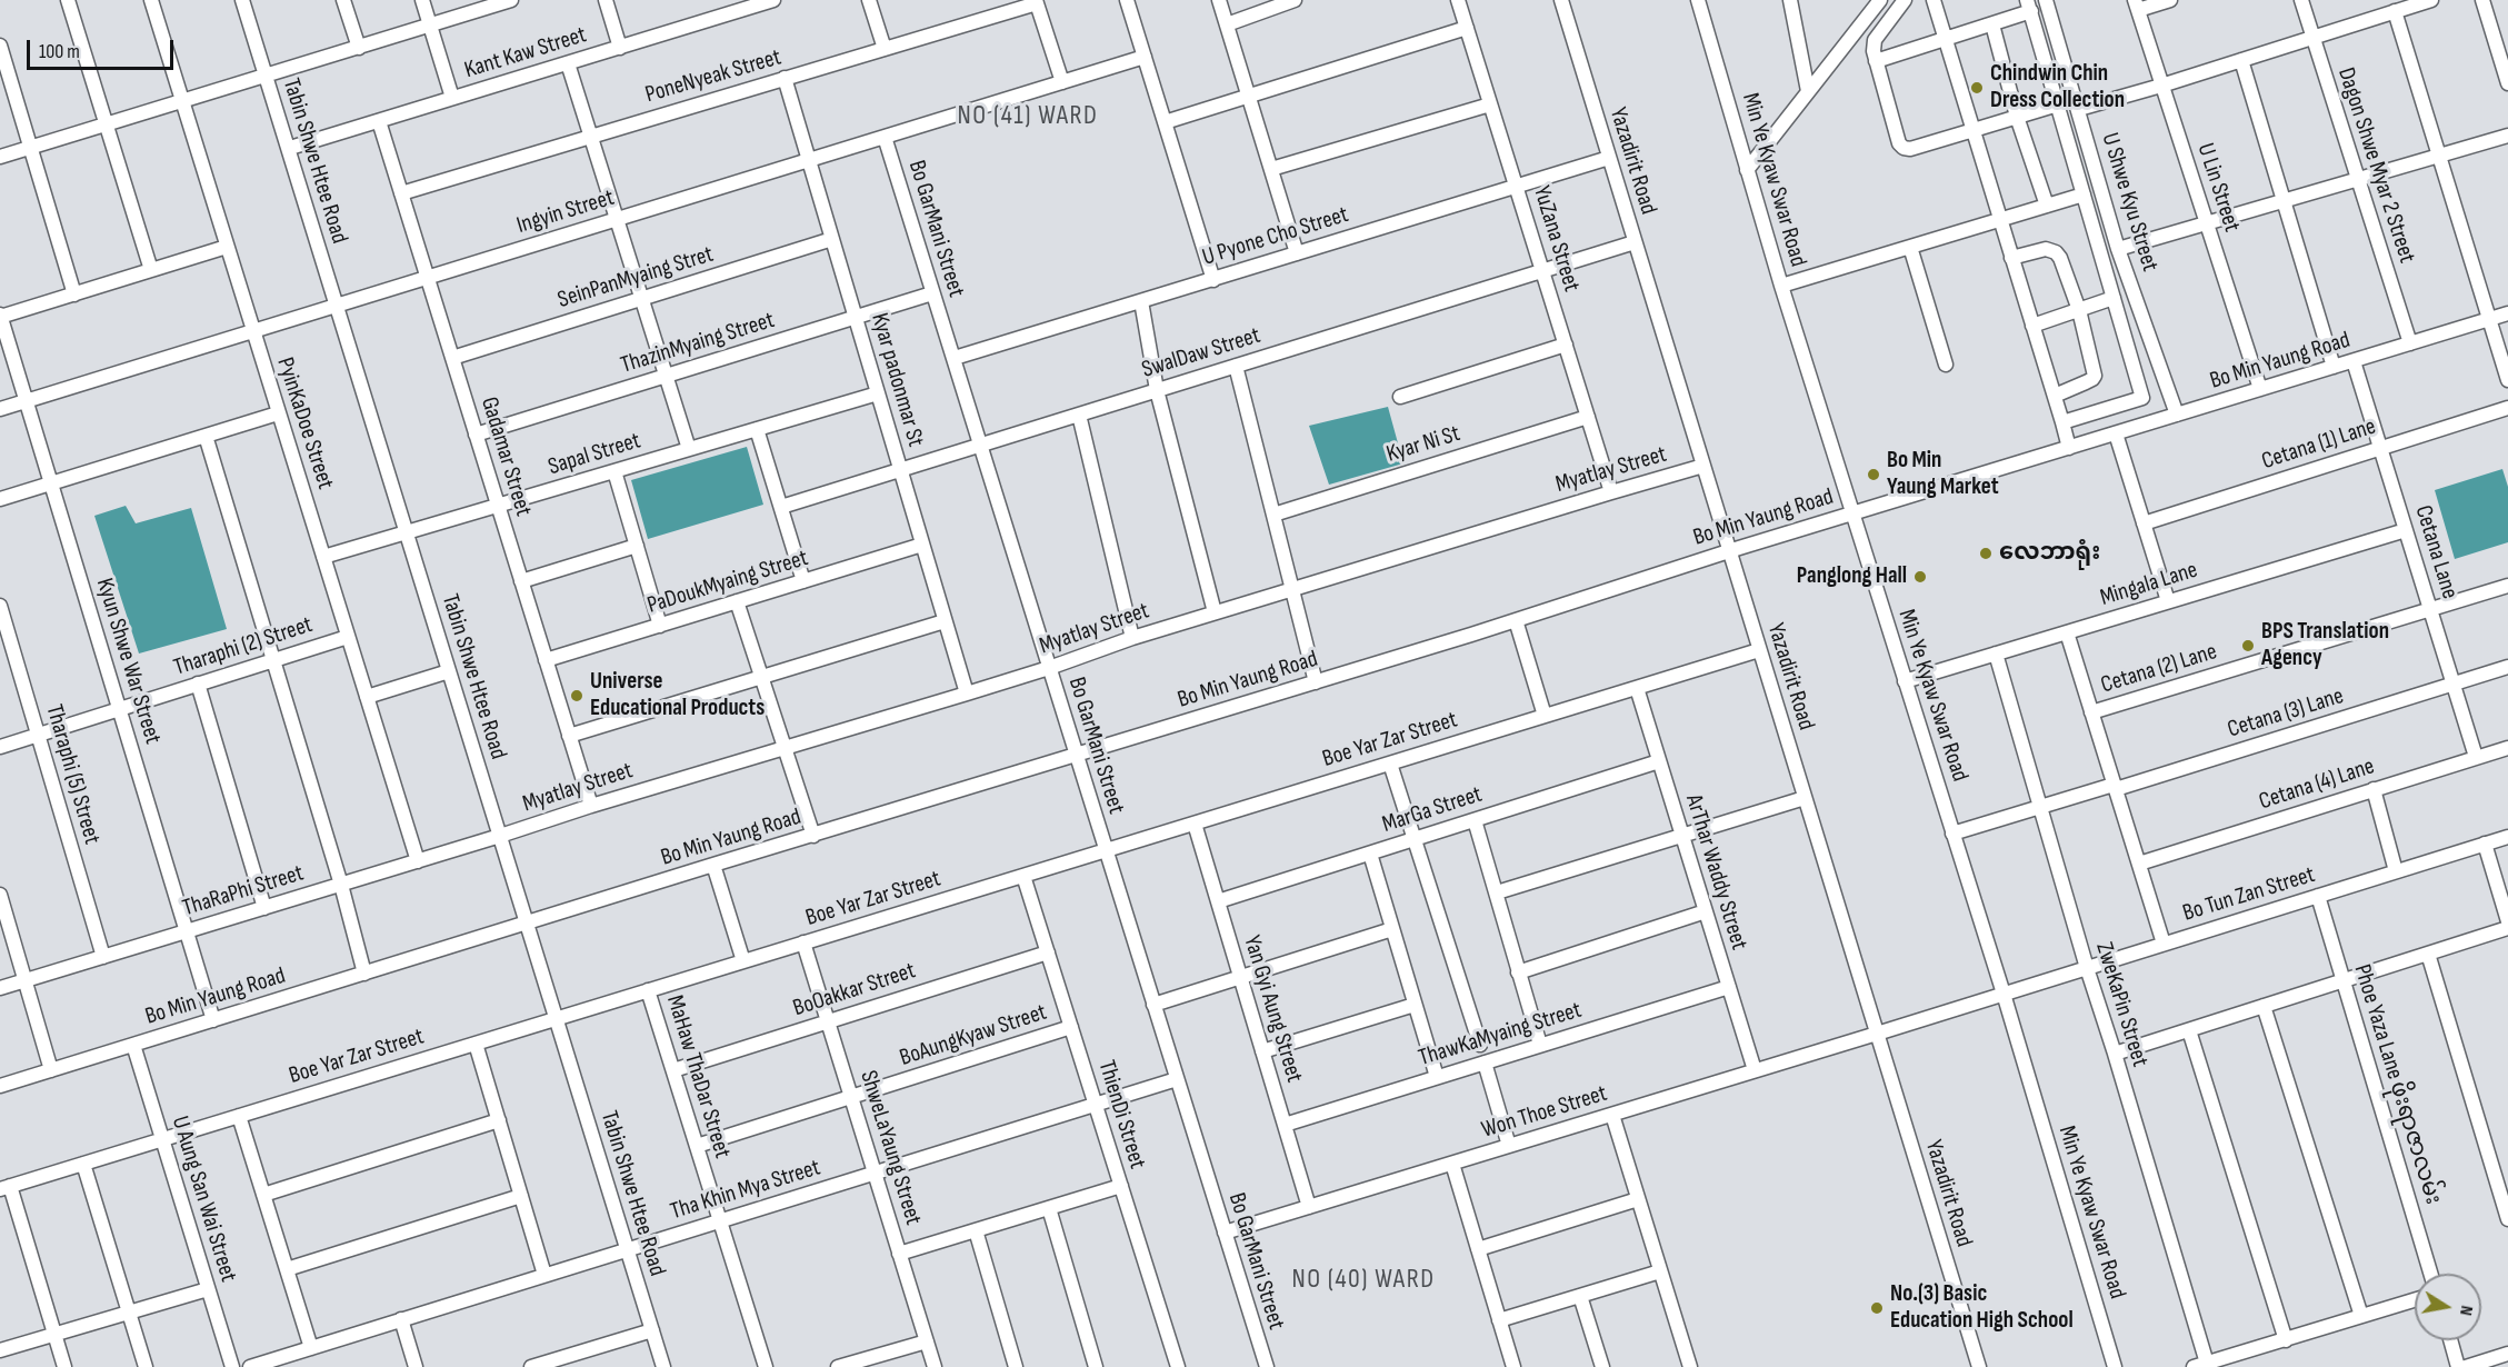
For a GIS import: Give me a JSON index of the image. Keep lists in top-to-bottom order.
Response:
{
  "streets": {
    "street": [
      "Kant Kaw Street",
      "PoneNyeak Street",
      "Tabin Shwe Htee Road",
      "Yazadirit Road",
      "Dagon Shwe Myar 2 Street",
      "Min Ye Kyaw Swar Road",
      "U Lin Street",
      "U Shwe Kyu Street",
      "Ingyin Street",
      "Bo GarMani Street",
      "U Pyone Cho Street",
      "YuZana Street",
      "SeinPanMyaing Stret",
      "ThazinMyaing Street",
      "SwalDaw Street",
      "Bo Min Yaung Road",
      "Kyar padonmar St",
      "PyinKaDoe Street",
      "Kyar Ni St",
      "Cetana (1) Lane",
      "Sapal Street",
      "Gadamar Street",
      "Myatlay Street",
      "Cetana Lane",
      "PaDoukMyaing Street",
      "Mingala Lane",
      "Tharaphi (2) Street",
      "Kyun Shwe War Street",
      "Cetana (2) Lane",
      "Cetana (3) Lane",
      "Boe Yar Zar Street",
      "Tharaphi (5) Street",
      "Cetana (4) Lane",
      "MarGa Street",
      "ArThar Waddy Street",
      "ThaRaPhi Street",
      "Bo Tun Zan Street",
      "BoOakkar Street",
      "ZweKaPin Street",
      "Yan Gyi Aung Street",
      "ThawKaMyaing Street",
      "BoAungKyaw Street",
      "MaHaw ThaDar Street",
      "Phoe Yaza Lane ဖိုးရာဇာလမ်း",
      "Won Thoe Street",
      "ThienDi Street",
      "ShweLaYaung Street",
      "Tha Khin Mya Street",
      "U Aung San Wai Street"
    ]
  },
  "crossings": [
    ["Kant Kaw Street", "Tabin Shwe Htee Road"],
    ["Kant Kaw Street", "Gadamar Street"],
    ["PoneNyeak Street", "Kyar padonmar St"],
    ["PoneNyeak Street", "Gadamar Street"],
    ["Tabin Shwe Htee Road", "Ingyin Street"],
    ["Tabin Shwe Htee Road", "Bo Min Yaung Road"],
    ["Tabin Shwe Htee Road", "Sapal Street"],
    ["Tabin Shwe Htee Road", "Myatlay Street"],
    ["Tabin Shwe Htee Road", "Boe Yar Zar Street"],
    ["Tabin Shwe Htee Road", "ThaRaPhi Street"],
    ["Tabin Shwe Htee Road", "Tha Khin Mya Street"],
    ["Yazadirit Road", "U Pyone Cho Street"],
    ["Yazadirit Road", "SwalDaw Street"],
    ["Yazadirit Road", "Bo Min Yaung Road"],
    ["Yazadirit Road", "Myatlay Street"],
    ["Yazadirit Road", "Boe Yar Zar Street"],
    ["Yazadirit Road", "Bo Tun Zan Street"],
    ["Yazadirit Road", "Won Thoe Street"],
    ["Dagon Shwe Myar 2 Street", "Bo Min Yaung Road"],
    ["Min Ye Kyaw Swar Road", "Bo Min Yaung Road"],
    ["Min Ye Kyaw Swar Road", "Mingala Lane"],
    ["Min Ye Kyaw Swar Road", "Cetana (3) Lane"],
    ["Min Ye Kyaw Swar Road", "Bo Tun Zan Street"],
    ["U Lin Street", "Bo Min Yaung Road"],
    ["U Shwe Kyu Street", "Bo Min Yaung Road"],
    ["Ingyin Street", "Bo GarMani Street"],
    ["Ingyin Street", "Kyar padonmar St"],
    ["Ingyin Street", "PyinKaDoe Street"],
    ["Ingyin Street", "Gadamar Street"],
    ["Ingyin Street", "Kyun Shwe War Street"],
    ["Bo GarMani Street", "U Pyone Cho Street"],
    ["Bo GarMani Street", "ThazinMyaing Street"],
    ["Bo GarMani Street", "SwalDaw Street"],
    ["Bo GarMani Street", "Bo Min Yaung Road"],
    ["Bo GarMani Street", "Myatlay Street"],
    ["Bo GarMani Street", "Boe Yar Zar Street"],
    ["Bo GarMani Street", "Won Thoe Street"],
    ["Bo GarMani Street", "Tha Khin Mya Street"],
    ["U Pyone Cho Street", "YuZana Street"],
    ["YuZana Street", "SwalDaw Street"],
    ["YuZana Street", "Kyar Ni St"],
    ["YuZana Street", "Myatlay Street"],
    ["SeinPanMyaing Stret", "Kyar padonmar St"],
    ["SeinPanMyaing Stret", "Gadamar Street"],
    ["ThazinMyaing Street", "Kyar padonmar St"],
    ["ThazinMyaing Street", "Gadamar Street"],
    ["SwalDaw Street", "Kyar padonmar St"],
    ["Bo Min Yaung Road", "Cetana Lane"],
    ["Bo Min Yaung Road", "Kyun Shwe War Street"],
    ["Bo Min Yaung Road", "U Aung San Wai Street"],
    ["Kyar padonmar St", "Sapal Street"],
    ["Kyar padonmar St", "Myatlay Street"],
    ["Kyar padonmar St", "PaDoukMyaing Street"],
    ["PyinKaDoe Street", "Sapal Street"],
    ["PyinKaDoe Street", "Tharaphi (2) Street"],
    ["PyinKaDoe Street", "ThaRaPhi Street"],
    ["Cetana (1) Lane", "Cetana Lane"],
    ["Sapal Street", "Gadamar Street"],
    ["Gadamar Street", "Myatlay Street"],
    ["Gadamar Street", "PaDoukMyaing Street"],
    ["Myatlay Street", "ThaRaPhi Street"],
    ["Cetana Lane", "Mingala Lane"],
    ["Cetana Lane", "Cetana (2) Lane"],
    ["Cetana Lane", "Cetana (3) Lane"],
    ["Cetana Lane", "Cetana (4) Lane"],
    ["Mingala Lane", "ZweKaPin Street"],
    ["Tharaphi (2) Street", "Kyun Shwe War Street"],
    ["Tharaphi (2) Street", "Tharaphi (5) Street"],
    ["Kyun Shwe War Street", "ThaRaPhi Street"],
    ["Cetana (3) Lane", "ZweKaPin Street"],
    ["Boe Yar Zar Street", "ArThar Waddy Street"],
    ["Boe Yar Zar Street", "Yan Gyi Aung Street"],
    ["Boe Yar Zar Street", "MaHaw ThaDar Street"],
    ["Boe Yar Zar Street", "ThienDi Street"],
    ["Boe Yar Zar Street", "ShweLaYaung Street"],
    ["Boe Yar Zar Street", "U Aung San Wai Street"],
    ["Tharaphi (5) Street", "ThaRaPhi Street"],
    ["MarGa Street", "ArThar Waddy Street"],
    ["MarGa Street", "Yan Gyi Aung Street"],
    ["ArThar Waddy Street", "ThawKaMyaing Street"],
    ["ArThar Waddy Street", "Won Thoe Street"],
    ["Bo Tun Zan Street", "ZweKaPin Street"],
    ["Bo Tun Zan Street", "Phoe Yaza Lane ဖိုးရာဇာလမ်း"],
    ["Bo Tun Zan Street", "Won Thoe Street"],
    ["BoOakkar Street", "MaHaw ThaDar Street"],
    ["BoOakkar Street", "ThienDi Street"],
    ["BoOakkar Street", "ShweLaYaung Street"],
    ["Yan Gyi Aung Street", "ThawKaMyaing Street"],
    ["Yan Gyi Aung Street", "Won Thoe Street"],
    ["BoAungKyaw Street", "MaHaw ThaDar Street"],
    ["BoAungKyaw Street", "ThienDi Street"],
    ["BoAungKyaw Street", "ShweLaYaung Street"],
    ["MaHaw ThaDar Street", "Tha Khin Mya Street"],
    ["ThienDi Street", "Tha Khin Mya Street"],
    ["ShweLaYaung Street", "Tha Khin Mya Street"]
  ],
  "districts": ["NO (41) WARD", "NO (40) WARD"],
  "places": [
    "Chindwin Chin Dress Collection",
    "Bo Min Yaung Market",
    "လေဘာရုံး",
    "Panglong Hall",
    "BPS Translation Agency",
    "Universe Educational Products",
    "No.(3) Basic Education High School"
  ],
  "scale_bar": "100 m",
  "north": "right"
}
